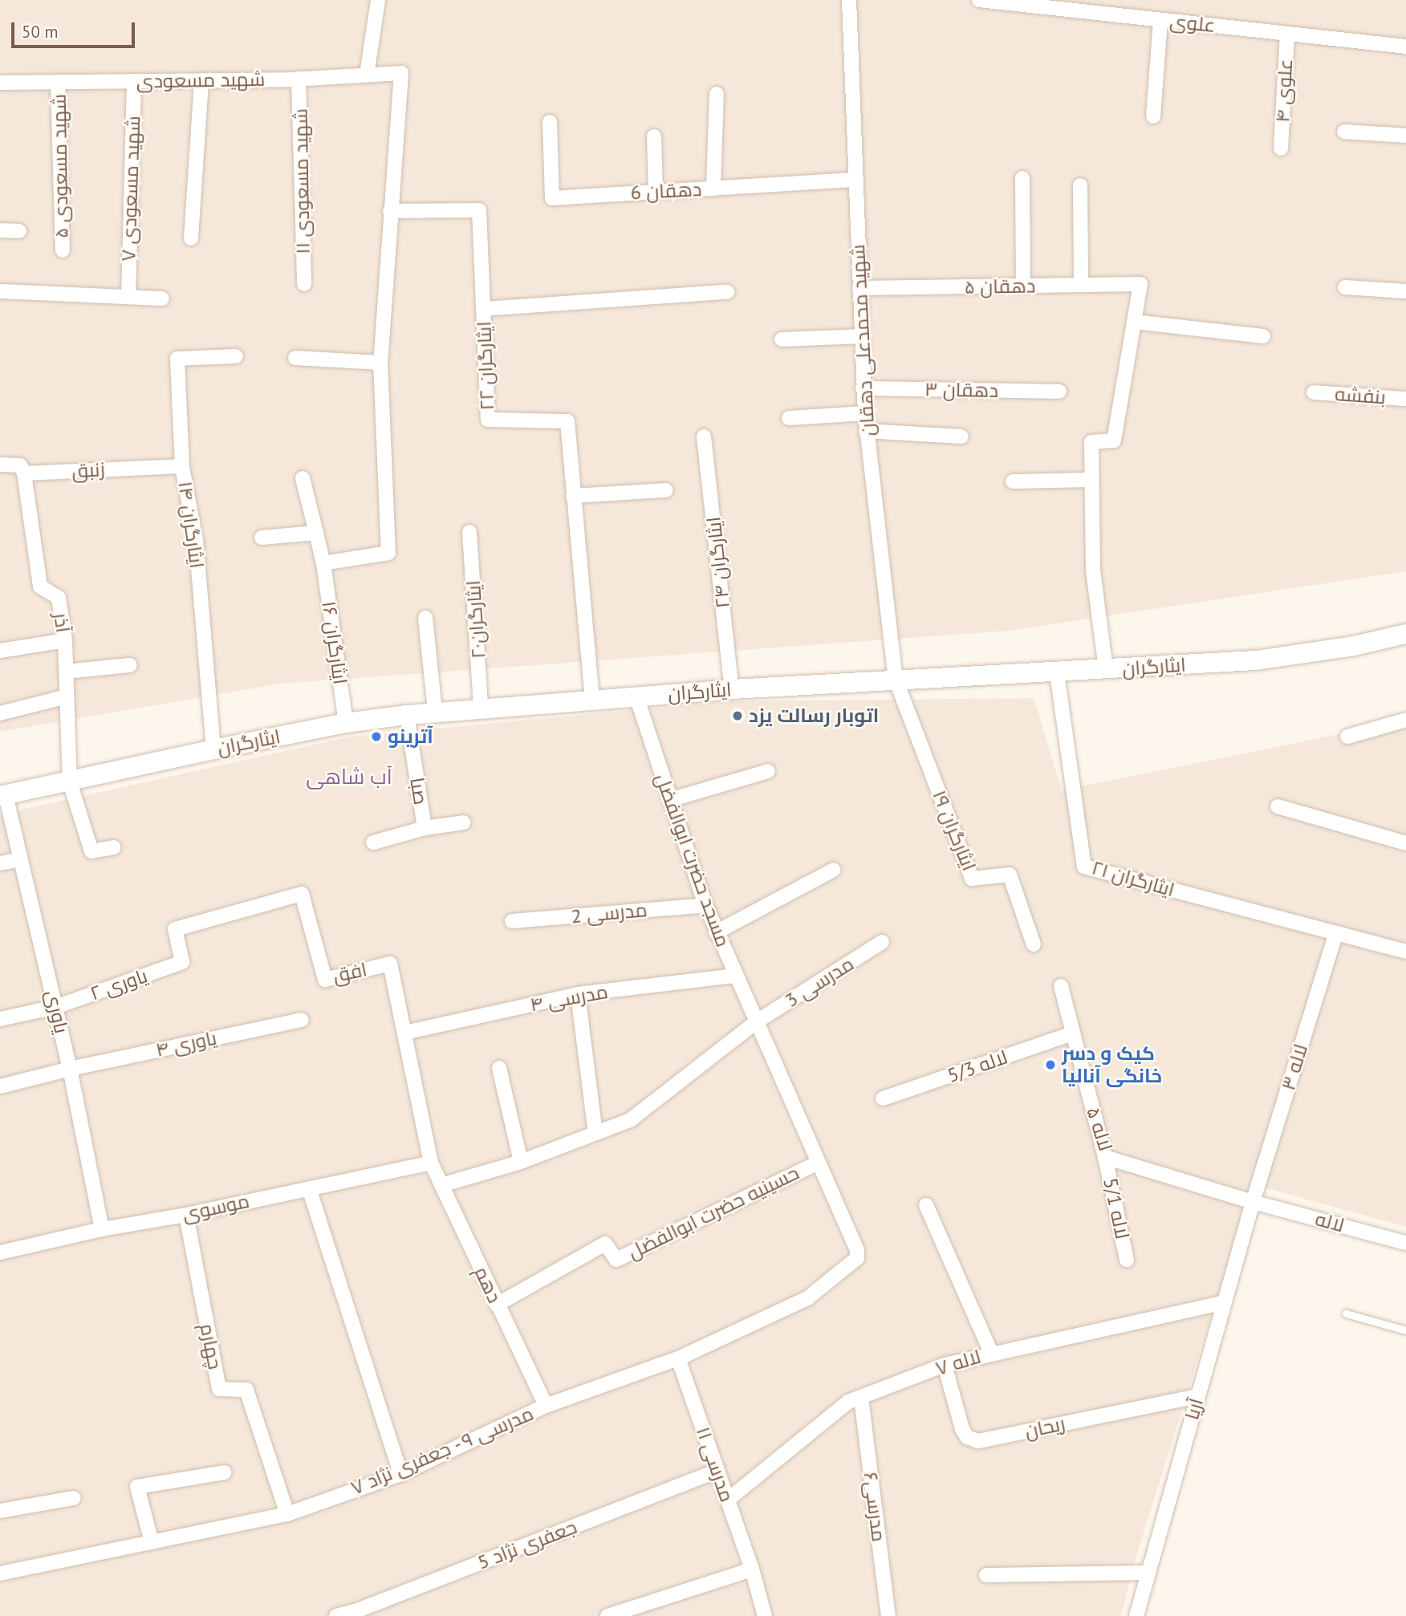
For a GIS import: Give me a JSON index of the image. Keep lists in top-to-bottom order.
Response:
{
  "streets": {
    "main road": ["ایثارگران"],
    "street": [
      "علوی",
      "شهید مسعودی",
      "علوی ۴",
      "شهید مسعودی ۵",
      "شهید مسعودی ۱۱",
      "شهید مسعودی ۷",
      "دهقان 6",
      "دهقان ۵",
      "شهید محمدعلی دهقان",
      "ایثارگران ۲۲",
      "دهقان ۳",
      "بنفشه",
      "زنبق",
      "ایثارگران ۱۴",
      "ایثارگران ۲۴",
      "۲۰ایثارگران",
      "آذر",
      "ایثارگران ۱۶",
      "صبا",
      "ایثارگران ۱‍۹",
      "مسجد حضرت ابوالفضل",
      "ایثارگران ۲۱",
      "مدرسی 2",
      "افق",
      "مدرسی 3",
      "یاوری ۲",
      "مدرسی ۴",
      "یاوری",
      "یاوری ۴",
      "لاله 5/3",
      "لاله ۳",
      "لاله ۵",
      "موسوی",
      "لاله 5/1",
      "حسینیه حضرت ابوالفضل",
      "لاله",
      "دهم",
      "چهارم",
      "لاله ۷",
      "آریا",
      "ریحان",
      "مدرسی ۹ - جعفری نژاد ۷",
      "مدرسی ۱۱",
      "مدرسی۶",
      "جعفری نژاد 5"
    ]
  },
  "crossings": [
    ["علوی", "علوی ۴"],
    ["شهید مسعودی", "شهید مسعودی ۵"],
    ["شهید مسعودی", "شهید مسعودی ۱۱"],
    ["شهید مسعودی", "شهید مسعودی ۷"],
    ["شهید مسعودی", "ایثارگران ۲۲"],
    ["دهقان 6", "شهید محمدعلی دهقان"],
    ["دهقان ۵", "شهید محمدعلی دهقان"],
    ["شهید محمدعلی دهقان", "دهقان ۳"],
    ["شهید محمدعلی دهقان", "ایثارگران"],
    ["شهید محمدعلی دهقان", "ایثارگران ۱‍۹"],
    ["ایثارگران ۲۲", "ایثارگران"],
    ["زنبق", "ایثارگران ۱۴"],
    ["زنبق", "آذر"],
    ["ایثارگران ۱۴", "ایثارگران"],
    ["ایثارگران ۲۴", "ایثارگران"],
    ["۲۰ایثارگران", "ایثارگران"],
    ["آذر", "ایثارگران"],
    ["ایثارگران ۱۶", "ایثارگران"],
    ["ایثارگران", "صبا"],
    ["ایثارگران", "ایثارگران ۱‍۹"],
    ["ایثارگران", "مسجد حضرت ابوالفضل"],
    ["ایثارگران", "ایثارگران ۲۱"],
    ["ایثارگران", "یاوری"],
    ["مسجد حضرت ابوالفضل", "مدرسی 2"],
    ["مسجد حضرت ابوالفضل", "مدرسی 3"],
    ["مسجد حضرت ابوالفضل", "مدرسی ۴"],
    ["مسجد حضرت ابوالفضل", "حسینیه حضرت ابوالفضل"],
    ["مسجد حضرت ابوالفضل", "مدرسی ۹ - جعفری نژاد ۷"],
    ["ایثارگران ۲۱", "لاله ۳"],
    ["افق", "یاوری ۲"],
    ["افق", "مدرسی ۴"],
    ["افق", "موسوی"],
    ["افق", "دهم"],
    ["یاوری ۲", "یاوری"],
    ["یاوری", "یاوری ۴"],
    ["یاوری", "موسوی"],
    ["لاله 5/3", "لاله ۵"],
    ["لاله ۳", "لاله ۵"],
    ["لاله ۳", "لاله"],
    ["لاله ۳", "آریا"],
    ["لاله ۵", "لاله 5/1"],
    ["لاله ۵", "لاله"],
    ["لاله ۵", "آریا"],
    ["موسوی", "دهم"],
    ["موسوی", "چهارم"],
    ["حسینیه حضرت ابوالفضل", "دهم"],
    ["لاله", "آریا"],
    ["دهم", "مدرسی ۹ - جعفری نژاد ۷"],
    ["چهارم", "مدرسی ۹ - جعفری نژاد ۷"],
    ["لاله ۷", "آریا"],
    ["لاله ۷", "ریحان"],
    ["لاله ۷", "مدرسی ۱۱"],
    ["لاله ۷", "مدرسی۶"],
    ["آریا", "ریحان"],
    ["مدرسی ۹ - جعفری نژاد ۷", "مدرسی ۱۱"],
    ["مدرسی ۱۱", "جعفری نژاد 5"]
  ],
  "districts": ["آب شاهی"],
  "places": ["اتوبار رسالت یزد", "آترینو", "کیک و دسر خانگی آنالیا"],
  "scale_bar": "50 m"
}
